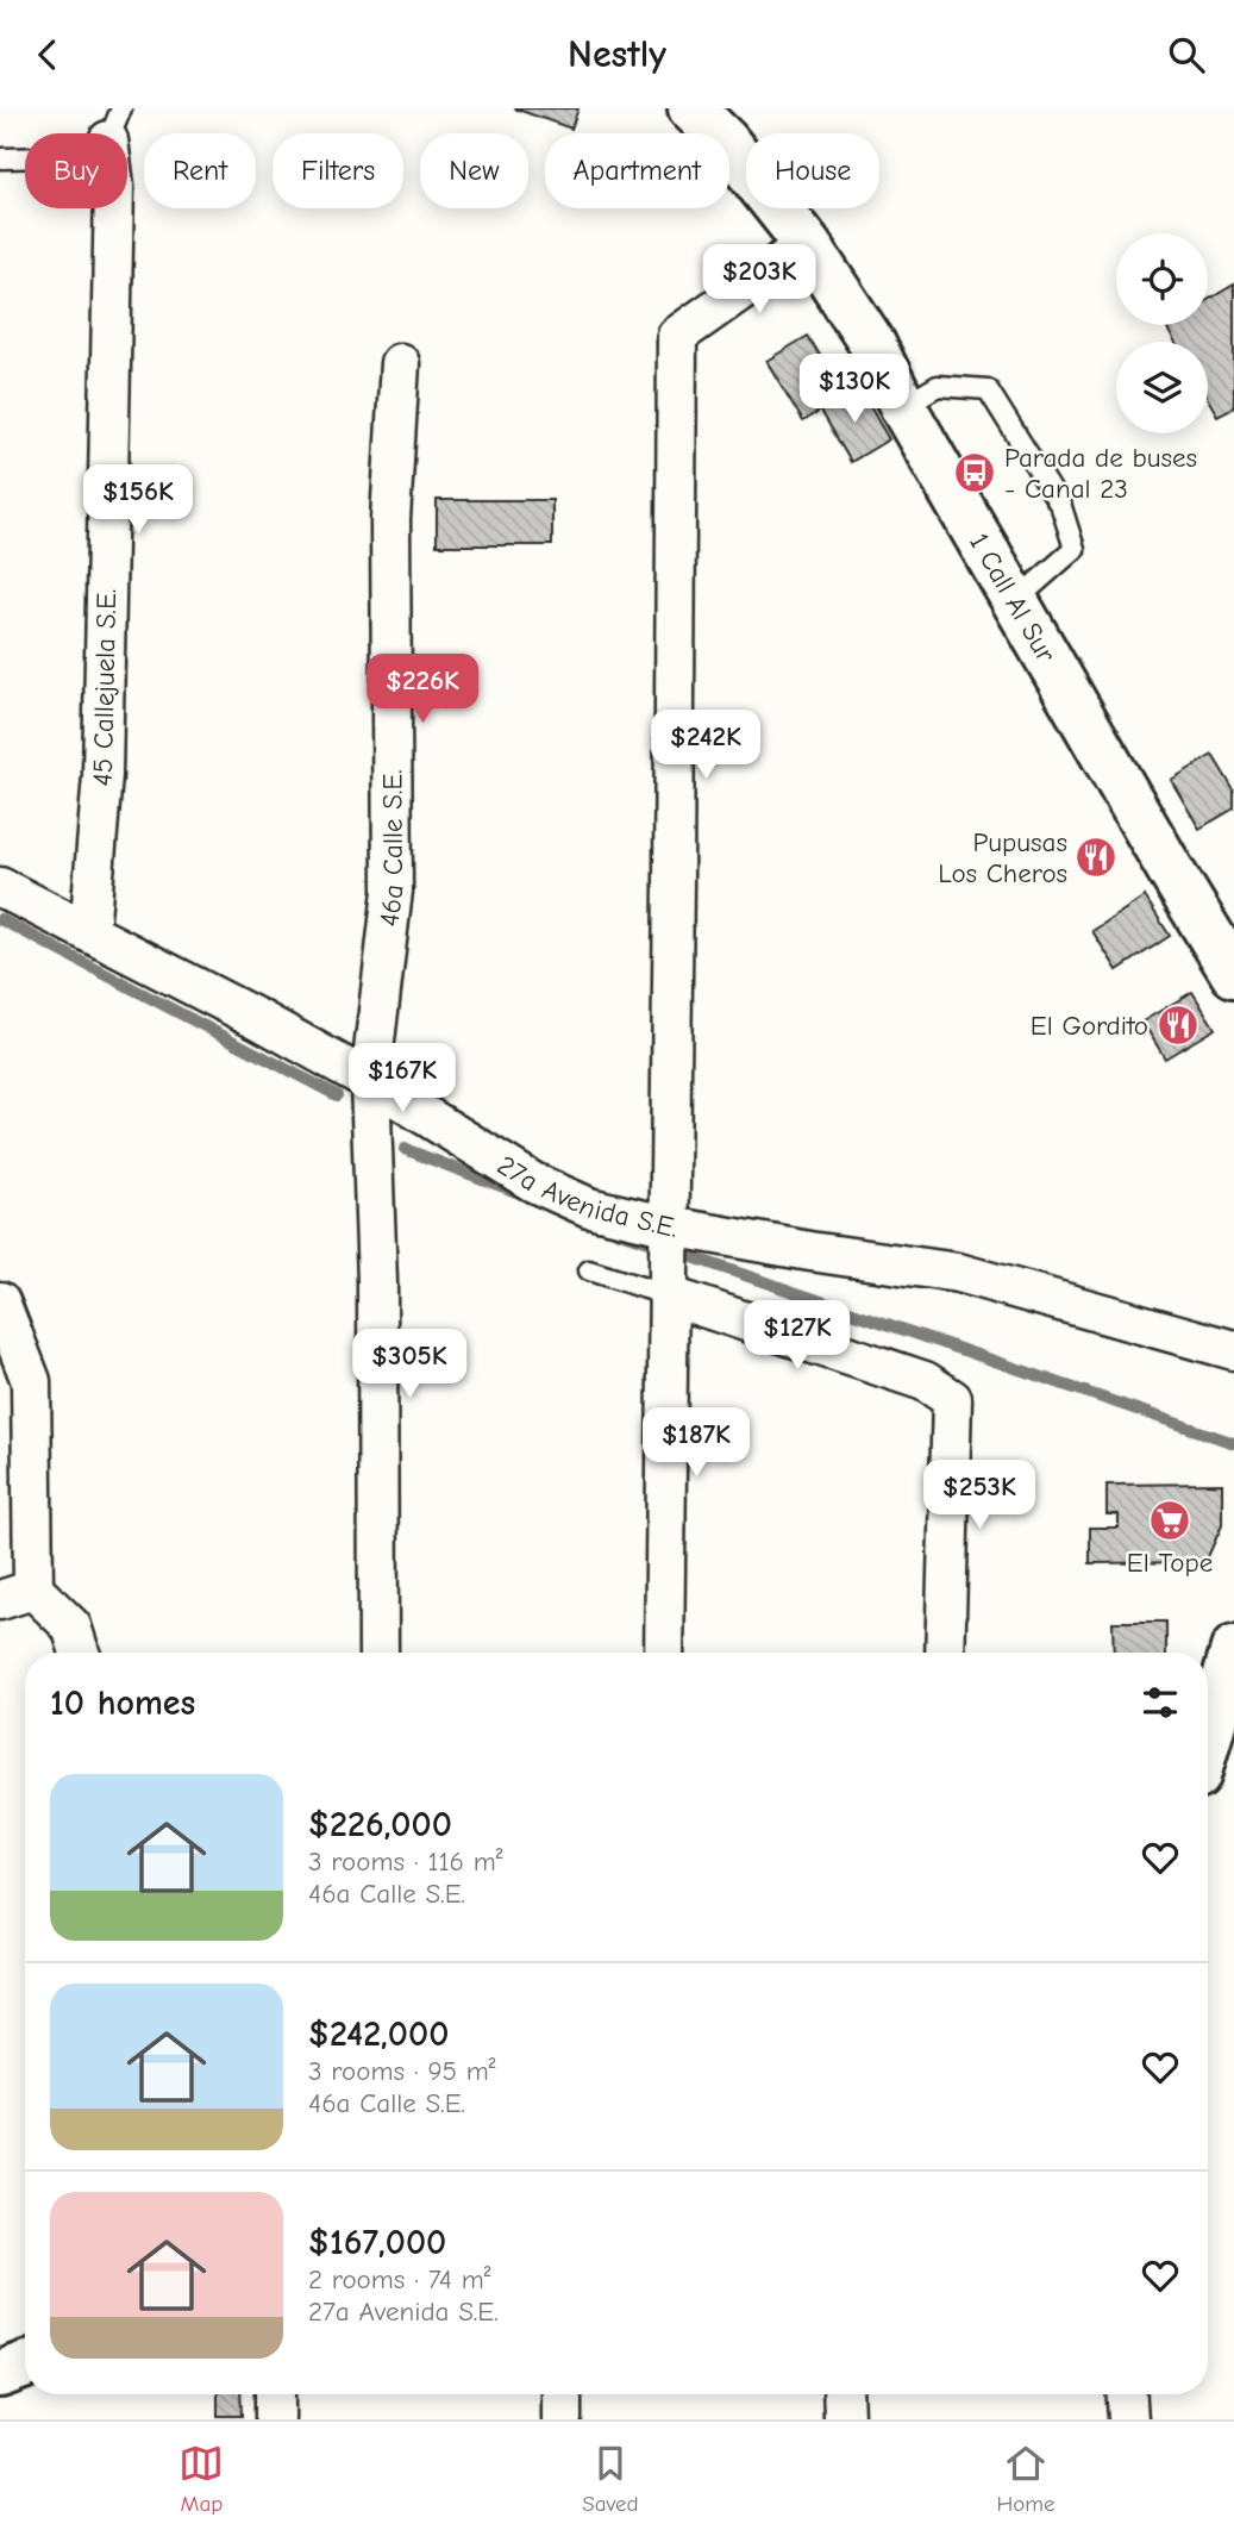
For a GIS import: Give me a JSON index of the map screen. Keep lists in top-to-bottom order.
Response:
{
  "streets": {
    "street": [
      "1 Call Al Sur",
      "45 Callejuela S.E.",
      "46a Calle S.E.",
      "27a Avenida S.E."
    ]
  },
  "crossings": [
    ["45 Callejuela S.E.", "27a Avenida S.E."],
    ["46a Calle S.E.", "27a Avenida S.E."]
  ],
  "places": {
    "bus stop": ["Parada de buses - Canal 23"],
    "restaurant": ["Pupusas Los Cheros", "El Gordito"],
    "supermarket": ["El Tope"]
  },
  "page": {
    "header": "Nestly",
    "chip": [
      "Buy",
      "Rent",
      "Filters",
      "New",
      "Apartment",
      "House"
    ],
    "price": [
      "$203K",
      "$130K",
      "$156K",
      "$226K",
      "$242K",
      "$167K",
      "$127K",
      "$305K",
      "$187K",
      "$253K"
    ],
    "heading": "10 homes",
    "list": [
      {
        "name": "$226,000",
        "note": "3 rooms · 116 m² · 46a Calle S.E."
      },
      {
        "name": "$242,000",
        "note": "3 rooms · 95 m² · 46a Calle S.E."
      },
      {
        "name": "$167,000",
        "note": "2 rooms · 74 m² · 27a Avenida S.E."
      }
    ],
    "tabs": ["Map", "Saved", "Home"]
  }
}
